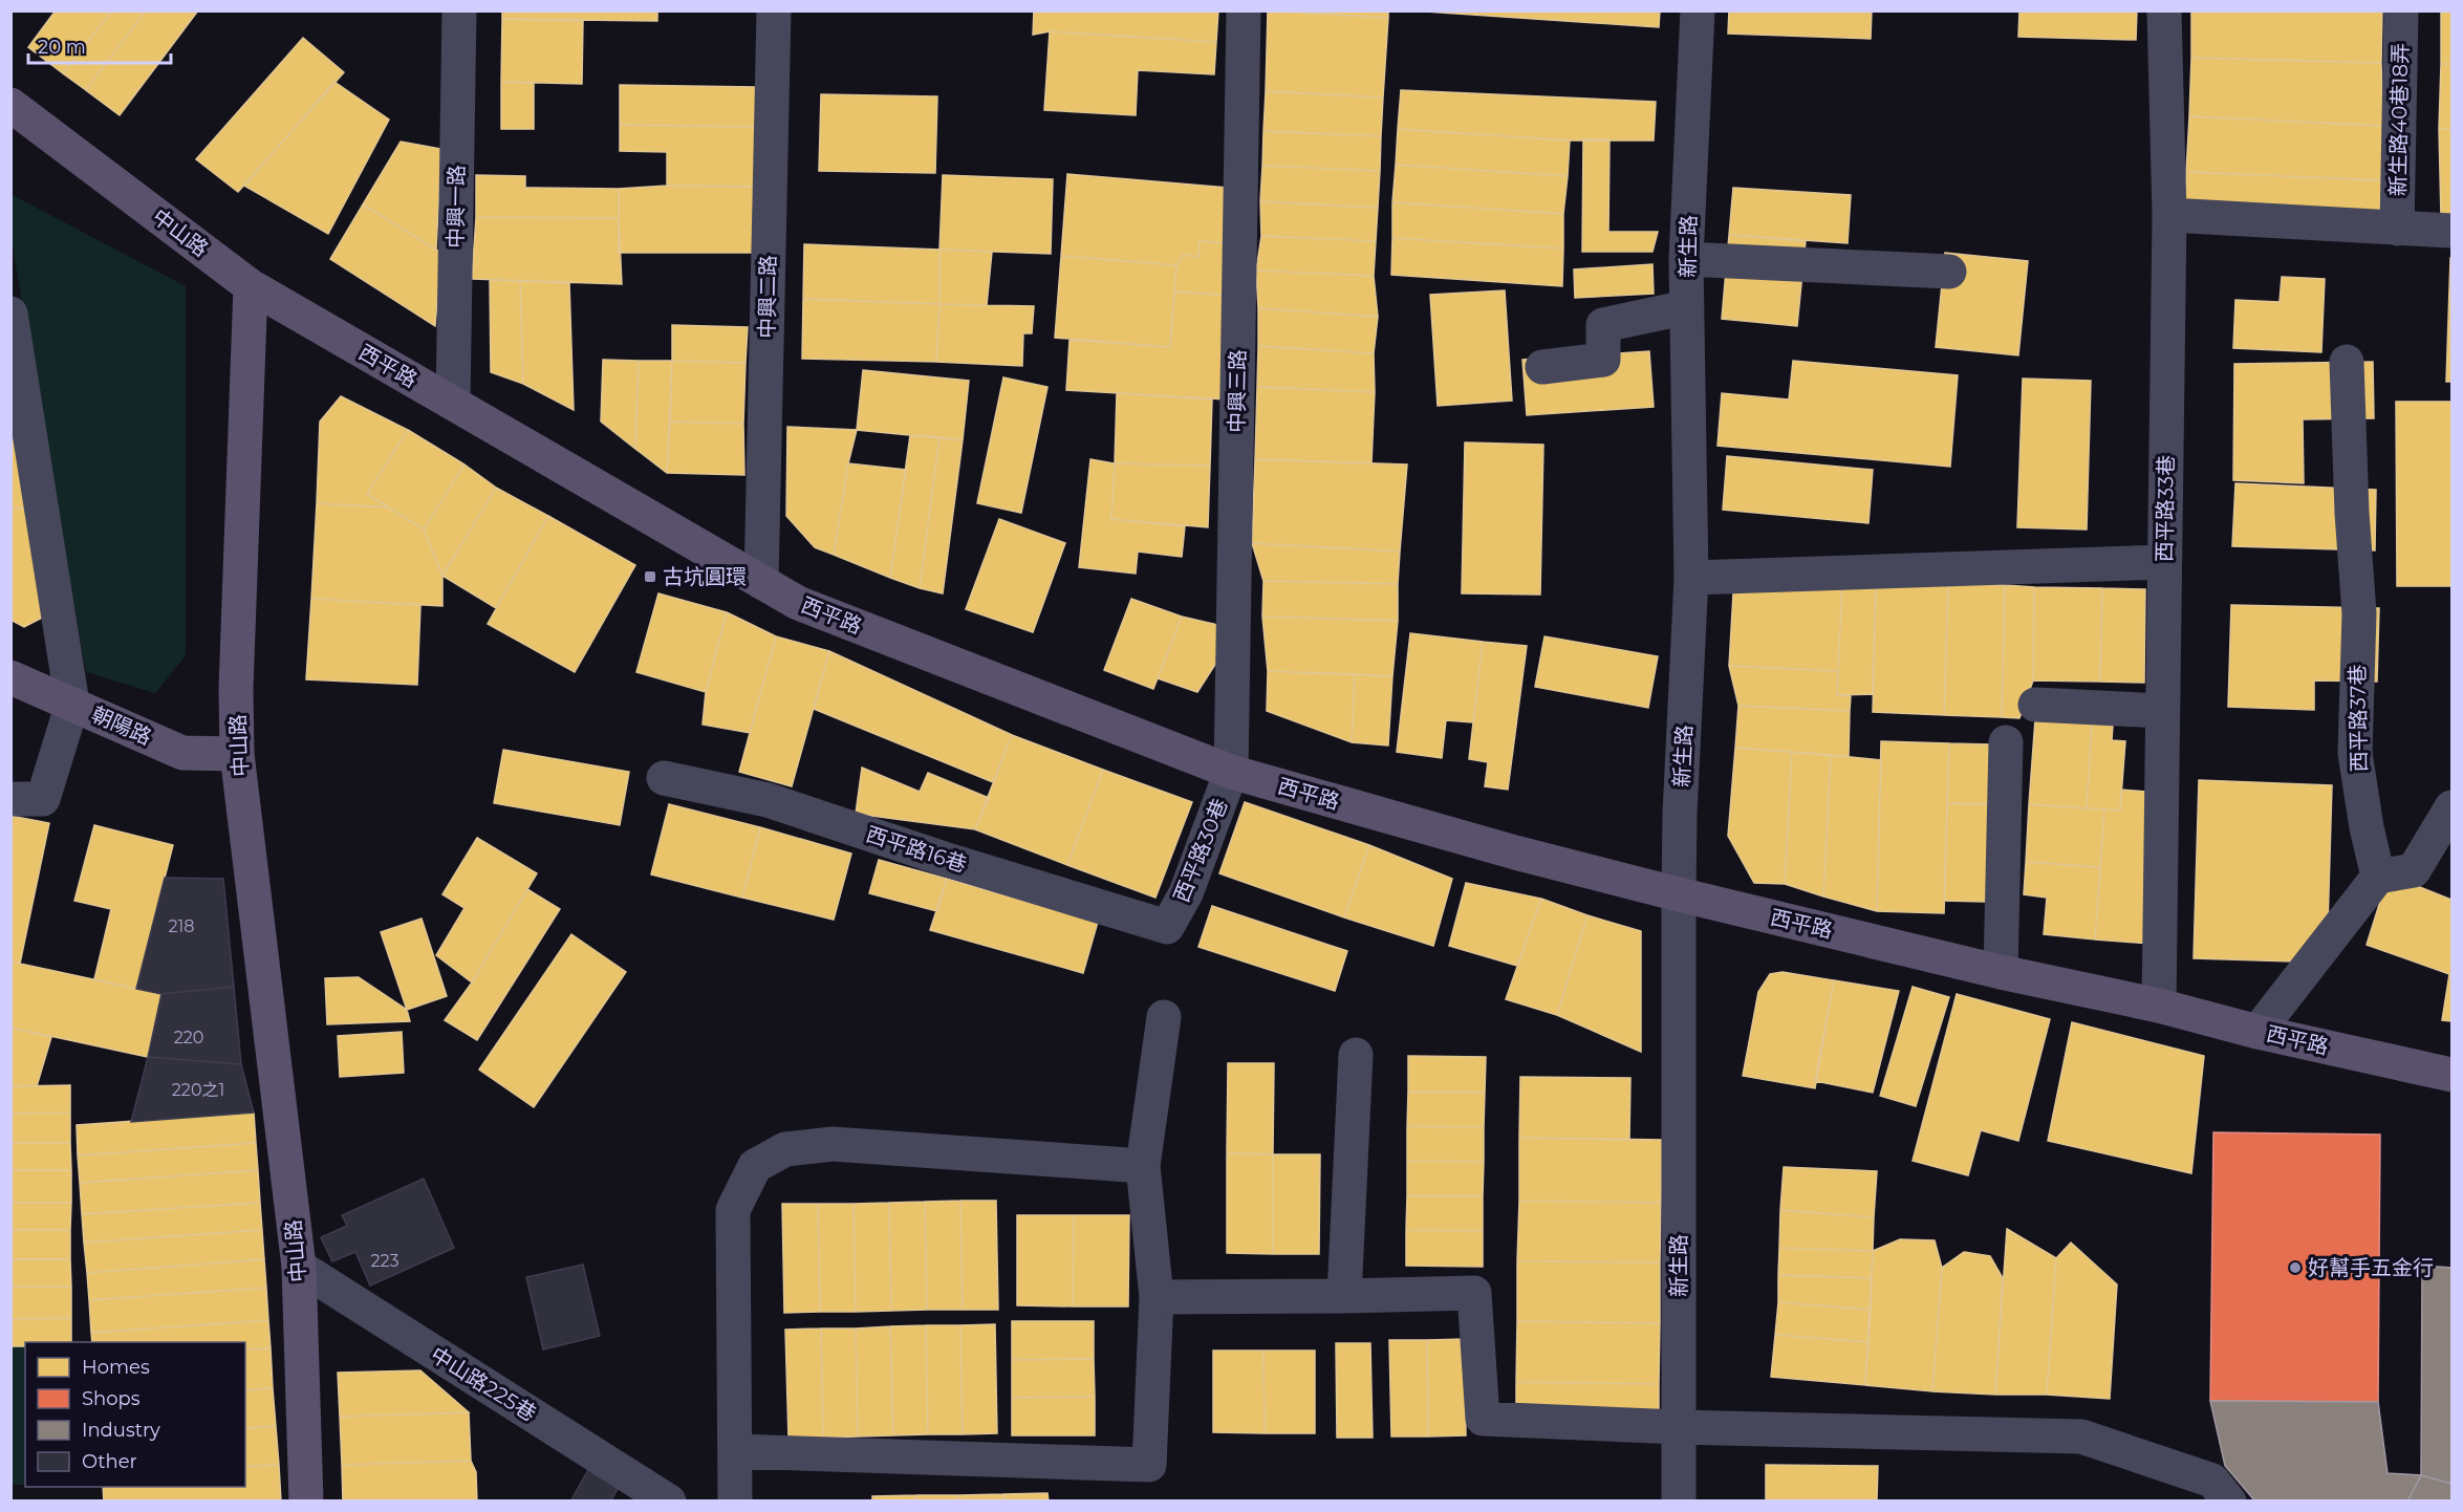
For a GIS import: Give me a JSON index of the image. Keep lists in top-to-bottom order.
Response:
{
  "streets": {
    "main road": ["中山路", "西平路", "朝陽路"],
    "street": [
      "新生路40巷18弄",
      "中興一路",
      "新生路",
      "中興二路",
      "中興三路",
      "西平路33巷",
      "西平路37巷",
      "西平路16巷",
      "西平路30巷",
      "中山路225巷"
    ]
  },
  "crossings": [
    ["中興一路", "西平路"],
    ["中山路", "西平路"],
    ["中山路", "朝陽路"],
    ["中山路", "中山路225巷"],
    ["新生路", "西平路"],
    ["中興二路", "西平路"],
    ["西平路", "中興三路"],
    ["西平路", "西平路33巷"],
    ["西平路", "西平路30巷"],
    ["中興三路", "西平路30巷"],
    ["西平路16巷", "西平路30巷"]
  ],
  "places": {
    "transit": ["古坑圓環"],
    "other": ["好幫手五金行"]
  },
  "house_numbers": [
    "218",
    "220",
    "220之1",
    "223"
  ],
  "legend": [
    "Homes",
    "Shops",
    "Industry",
    "Other"
  ],
  "scale_bar": "20 m"
}
